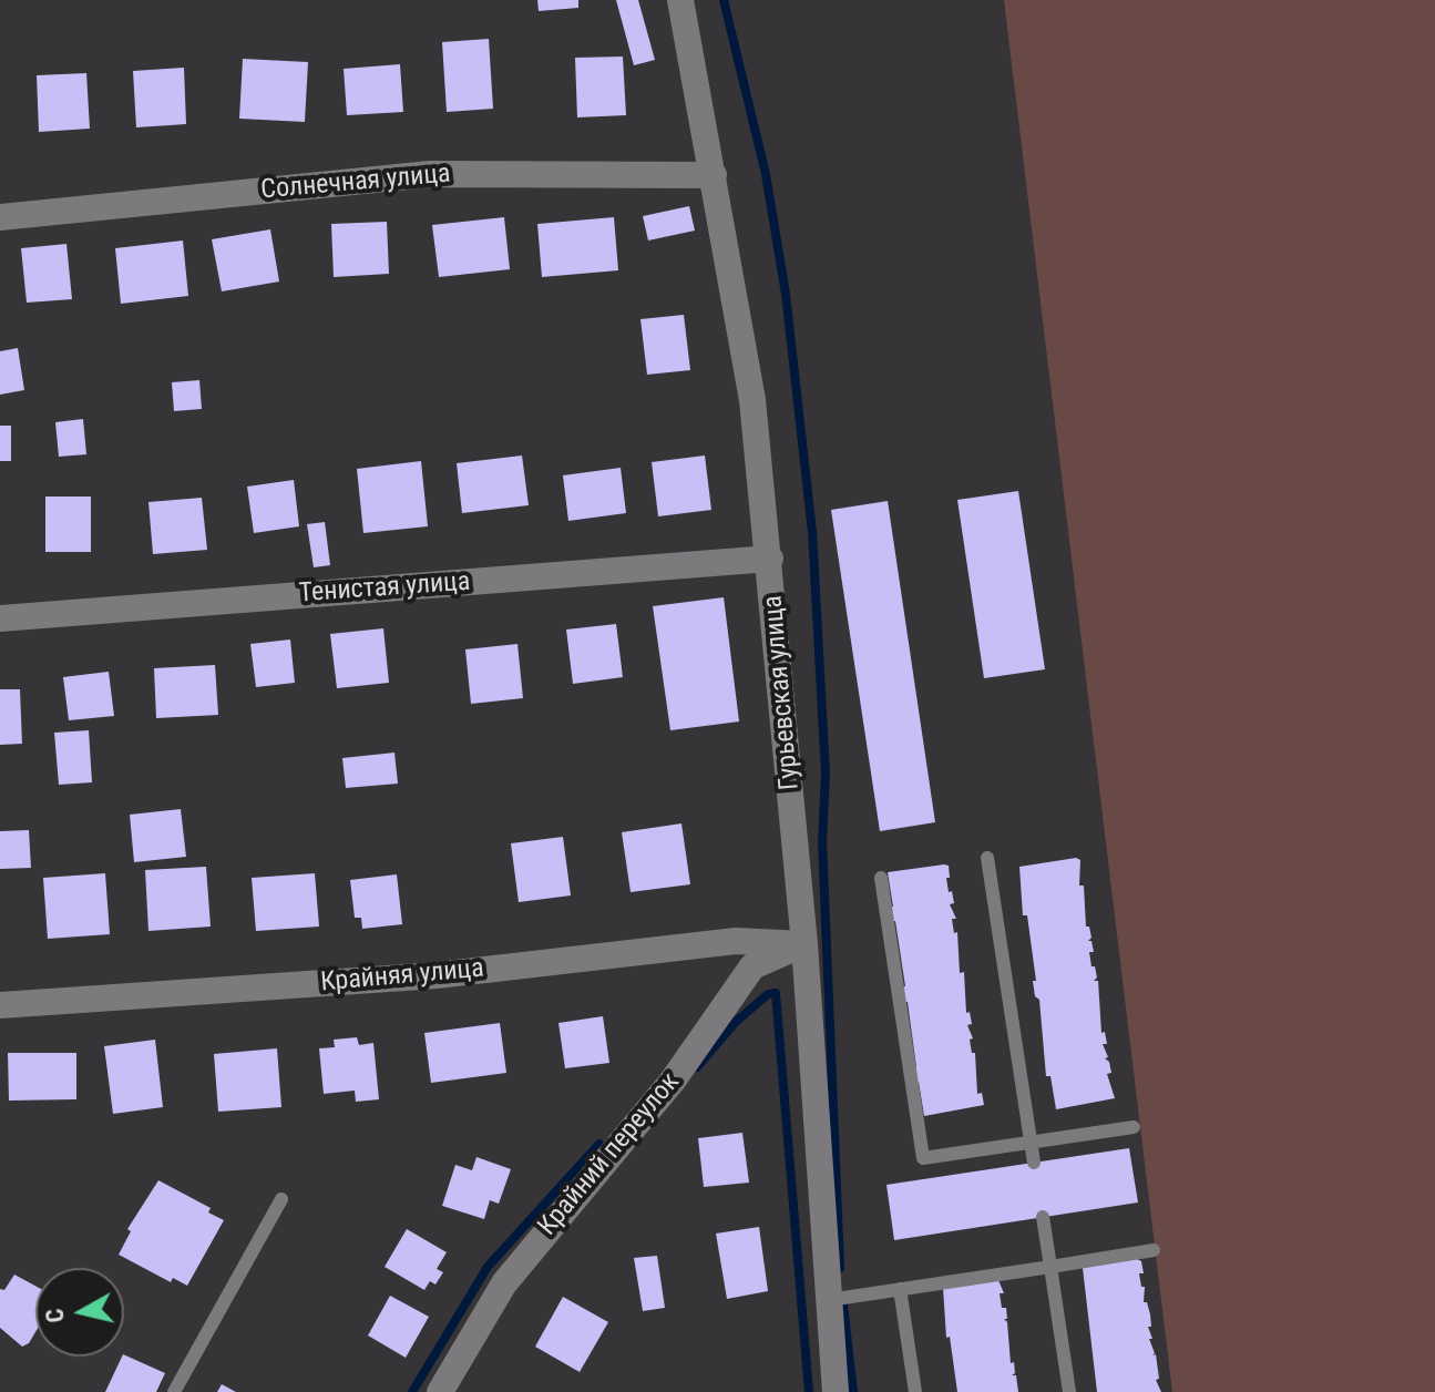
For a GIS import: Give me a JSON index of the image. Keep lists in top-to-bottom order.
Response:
{
  "streets": {
    "street": [
      "Солнечная улица",
      "Тенистая улица",
      "Гурьевская улица",
      "Крайняя улица",
      "Крайний переулок"
    ]
  },
  "crossings": [
    ["Солнечная улица", "Гурьевская улица"],
    ["Тенистая улица", "Гурьевская улица"],
    ["Гурьевская улица", "Крайняя улица"],
    ["Гурьевская улица", "Крайний переулок"],
    ["Крайняя улица", "Крайний переулок"]
  ],
  "north": "left"
}
